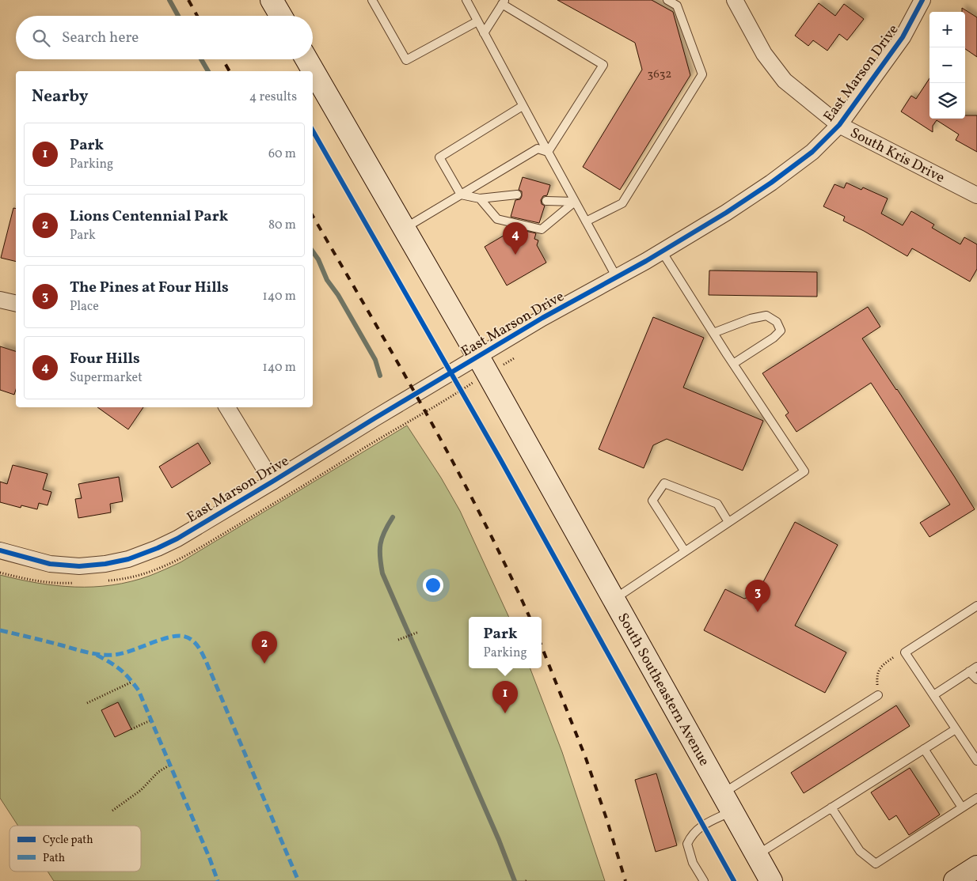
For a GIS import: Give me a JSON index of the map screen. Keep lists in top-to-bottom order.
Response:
{
  "streets": {
    "main road": ["South Southeastern Avenue"],
    "street": ["East Marson Drive", "South Kris Drive"]
  },
  "crossings": [
    ["East Marson Drive", "South Kris Drive"],
    ["East Marson Drive", "South Southeastern Avenue"]
  ],
  "house_numbers": ["3632"],
  "legend": ["Cycle path", "Path"],
  "page": {
    "map_buttons": ["+", "−"],
    "search": "Search here",
    "heading": ["Nearby", "4 results"],
    "list": [
      {
        "mark": "1",
        "name": "Park",
        "note": "Parking",
        "value": "60 m"
      },
      {
        "mark": "2",
        "name": "Lions Centennial Park",
        "note": "Park",
        "value": "80 m"
      },
      {
        "mark": "3",
        "name": "The Pines at Four Hills",
        "note": "Place",
        "value": "140 m"
      },
      {
        "mark": "4",
        "name": "Four Hills",
        "note": "Supermarket",
        "value": "140 m"
      }
    ],
    "pins": [
      "4",
      "3",
      "2",
      "1"
    ],
    "popup": ["Park", "Parking"]
  }
}
